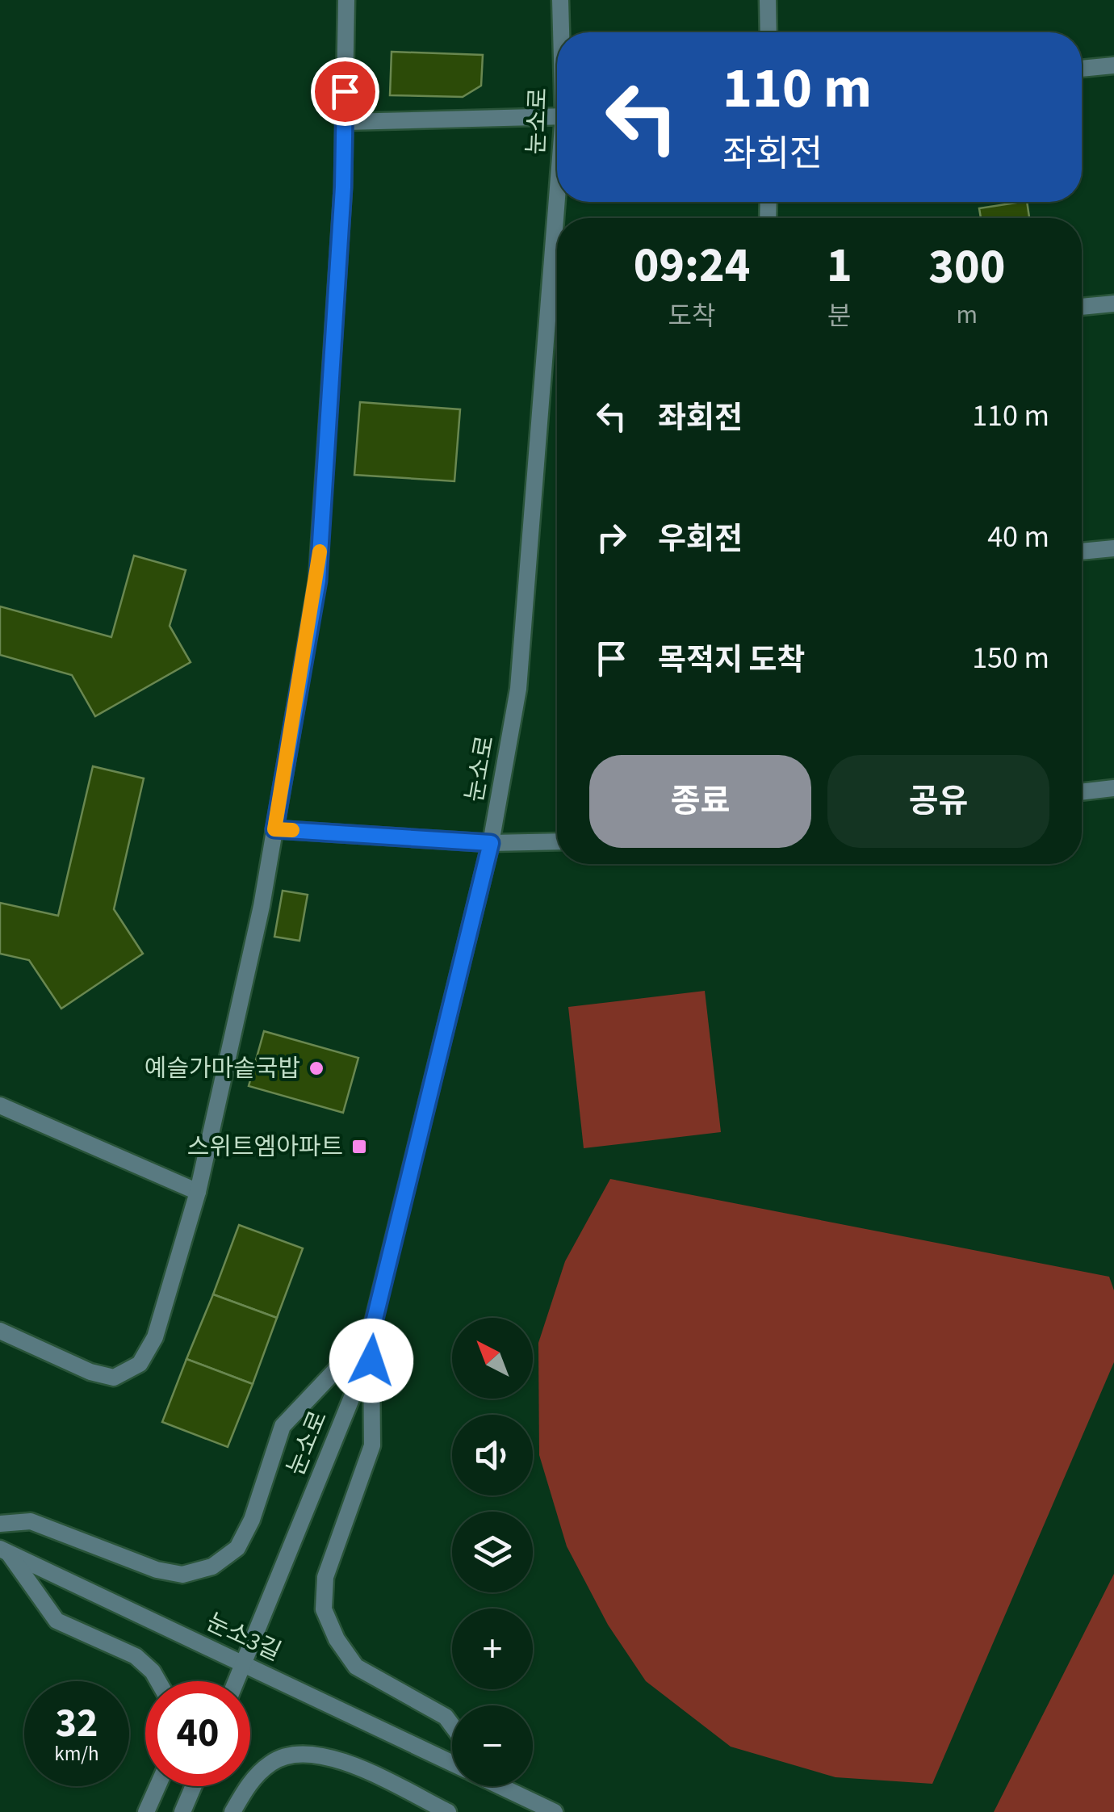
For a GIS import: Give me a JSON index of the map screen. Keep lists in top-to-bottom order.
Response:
{
  "streets": {
    "street": ["눈소로", "눈소3길"]
  },
  "crossings": [
    ["눈소로", "눈소3길"]
  ],
  "places": {
    "other": ["예슬가마솥국밥"],
    "transit": ["스위트엠아파트"]
  },
  "north": "top left",
  "page": {
    "turn": ["110 m", "좌회전"],
    "eta": [
      "09:24",
      "도착",
      "1",
      "분",
      "300",
      "m"
    ],
    "list": [
      {
        "name": "좌회전",
        "value": "110 m"
      },
      {
        "name": "우회전",
        "value": "40 m"
      },
      {
        "name": "목적지 도착",
        "value": "150 m"
      }
    ],
    "buttons": ["종료", "공유"],
    "map_buttons": ["+", "−"],
    "speed": "32 km/h",
    "limit": "40"
  }
}
